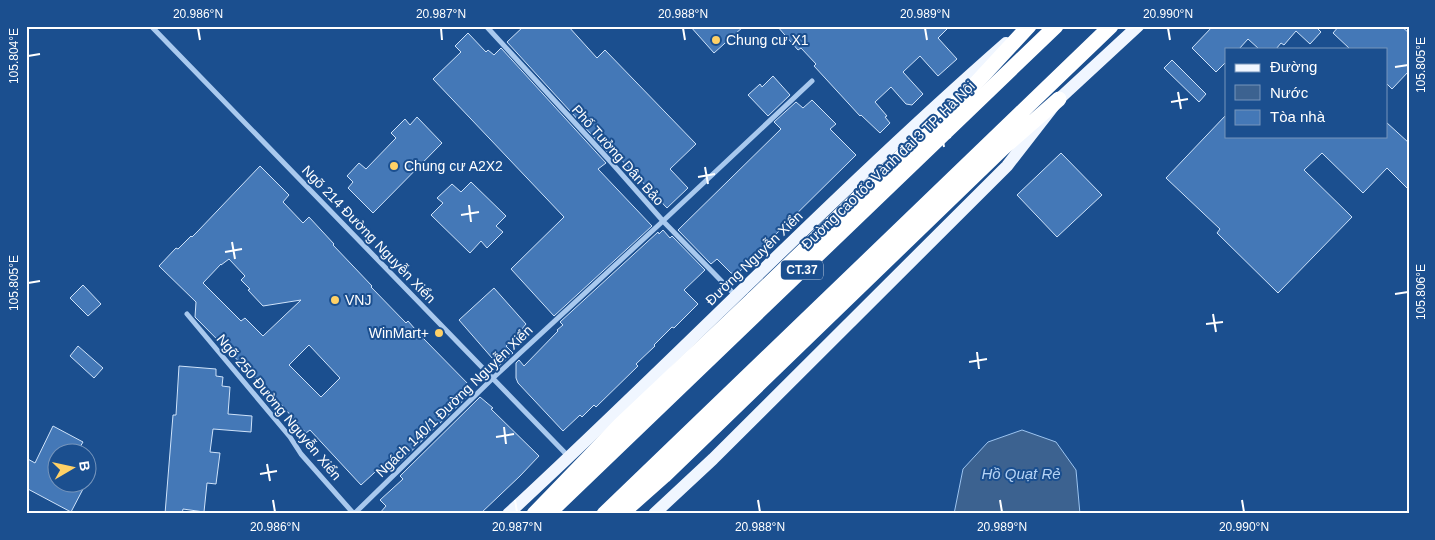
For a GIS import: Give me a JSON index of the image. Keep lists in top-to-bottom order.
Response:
{
  "streets": {
    "highway": ["Đường cao tốc Vành đai 3 TP. Hà Nội", "CT.37"],
    "main road": ["Đường Nguyễn Xiển"],
    "street": [
      "Phố Tưởng Dân Bảo",
      "Ngõ 214 Đường Nguyễn Xiển",
      "Ngách 140/1 Đường Nguyễn Xiển",
      "Ngõ 250 Đường Nguyễn Xiển"
    ]
  },
  "crossings": [
    ["Phố Tưởng Dân Bảo", "Đường Nguyễn Xiển"],
    ["Phố Tưởng Dân Bảo", "Ngách 140/1 Đường Nguyễn Xiển"],
    ["Ngõ 214 Đường Nguyễn Xiển", "Đường Nguyễn Xiển"],
    ["Ngõ 214 Đường Nguyễn Xiển", "Ngách 140/1 Đường Nguyễn Xiển"],
    ["Ngách 140/1 Đường Nguyễn Xiển", "Ngõ 250 Đường Nguyễn Xiển"]
  ],
  "water": ["Hồ Quạt Rẻ"],
  "places": [
    "Chung cư X1",
    "Chung cư A2X2",
    "VNJ",
    "WinMart+"
  ],
  "legend": ["Đường", "Nước", "Tòa nhà"],
  "north": "right",
  "coordinates": [
    "20.986°N",
    "20.987°N",
    "20.988°N",
    "20.989°N",
    "20.990°N",
    "105.804°E",
    "105.805°E",
    "105.806°E"
  ]
}
